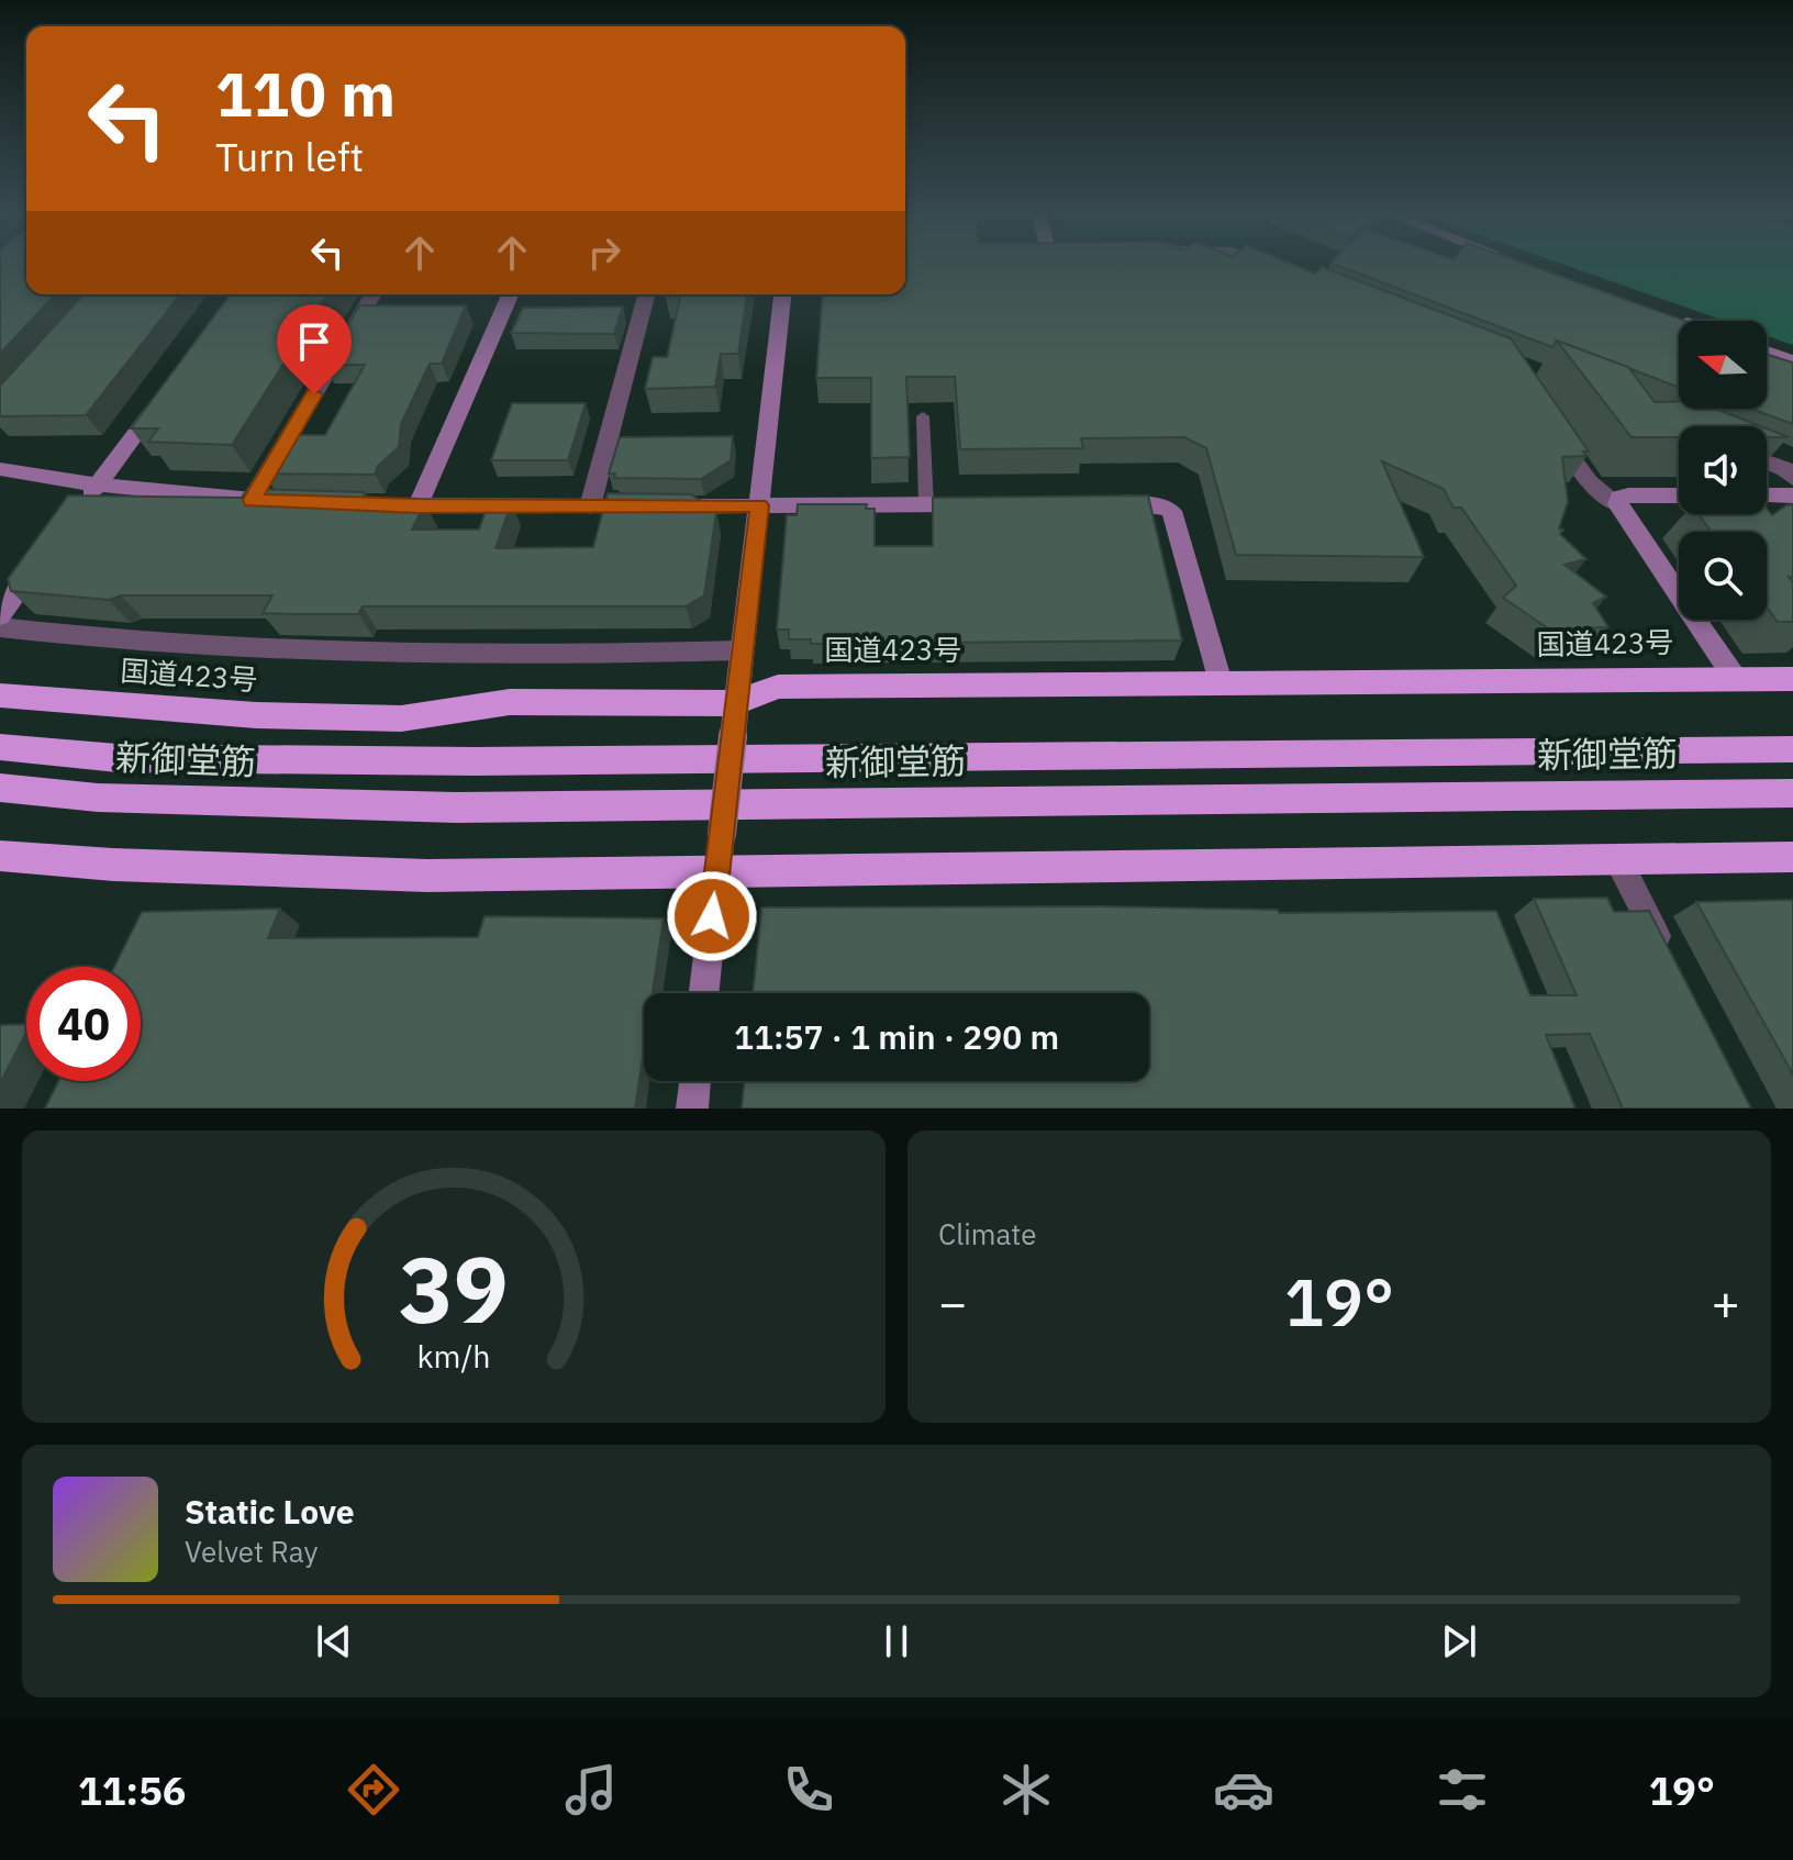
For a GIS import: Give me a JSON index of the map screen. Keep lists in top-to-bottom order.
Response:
{
  "streets": {
    "highway": ["国道423号", "新御堂筋"]
  },
  "north": "left",
  "page": {
    "turn": ["110 m", "Turn left"],
    "limit": "40",
    "trip": "11:57 · 1 min · 290 m",
    "tile": "Climate",
    "heat": ["−", "19°", "+"],
    "song": ["Static Love", "Velvet Ray"],
    "tabs": ["11:56", "19°"],
    "gauge": ["39", "km/h"]
  }
}
